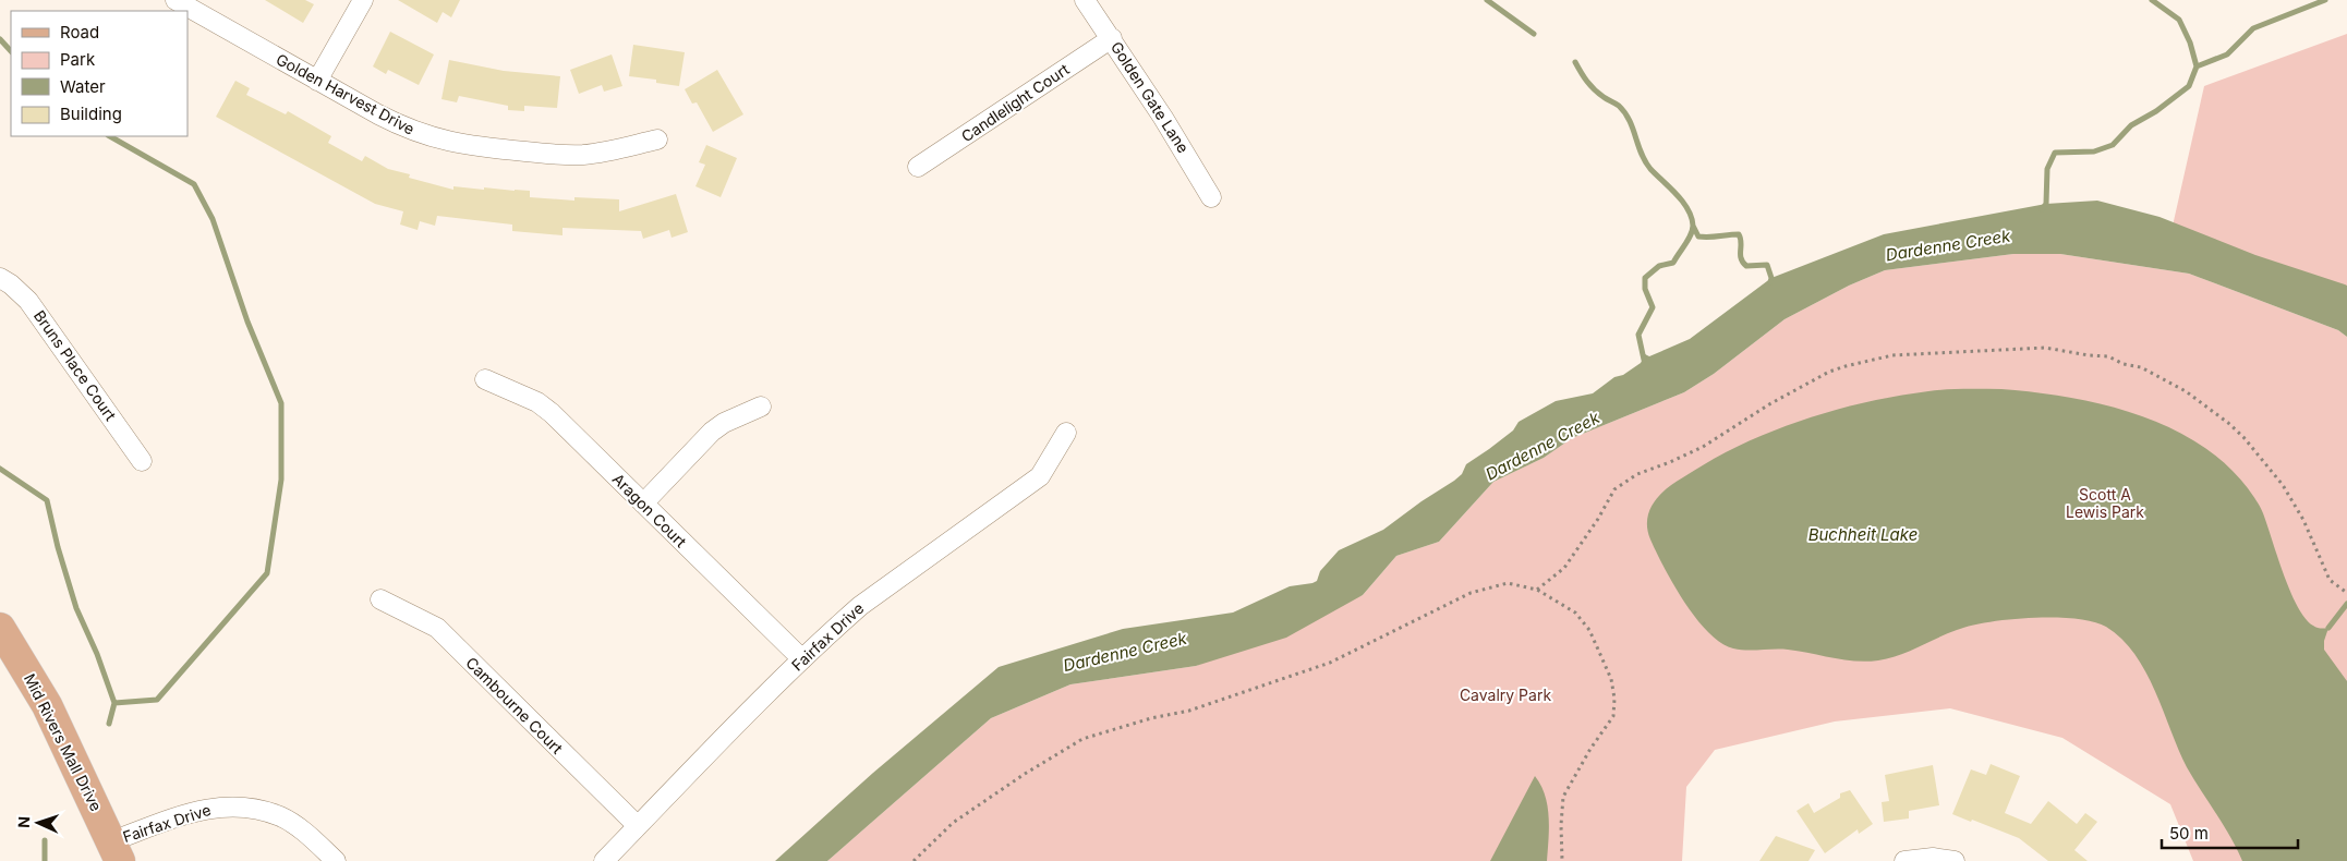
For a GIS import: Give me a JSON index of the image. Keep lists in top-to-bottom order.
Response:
{
  "streets": {
    "main road": ["Mid Rivers Mall Drive"],
    "street": [
      "Golden Harvest Drive",
      "Golden Gate Lane",
      "Candlelight Court",
      "Bruns Place Court",
      "Aragon Court",
      "Fairfax Drive",
      "Cambourne Court"
    ]
  },
  "crossings": [
    ["Golden Gate Lane", "Candlelight Court"],
    ["Aragon Court", "Fairfax Drive"],
    ["Fairfax Drive", "Cambourne Court"],
    ["Fairfax Drive", "Mid Rivers Mall Drive"]
  ],
  "water": ["Dardenne Creek", "Buchheit Lake"],
  "parks": ["Scott A Lewis Park", "Cavalry Park"],
  "legend": [
    "Road",
    "Park",
    "Water",
    "Building"
  ],
  "scale_bar": "50 m",
  "north": "left"
}
